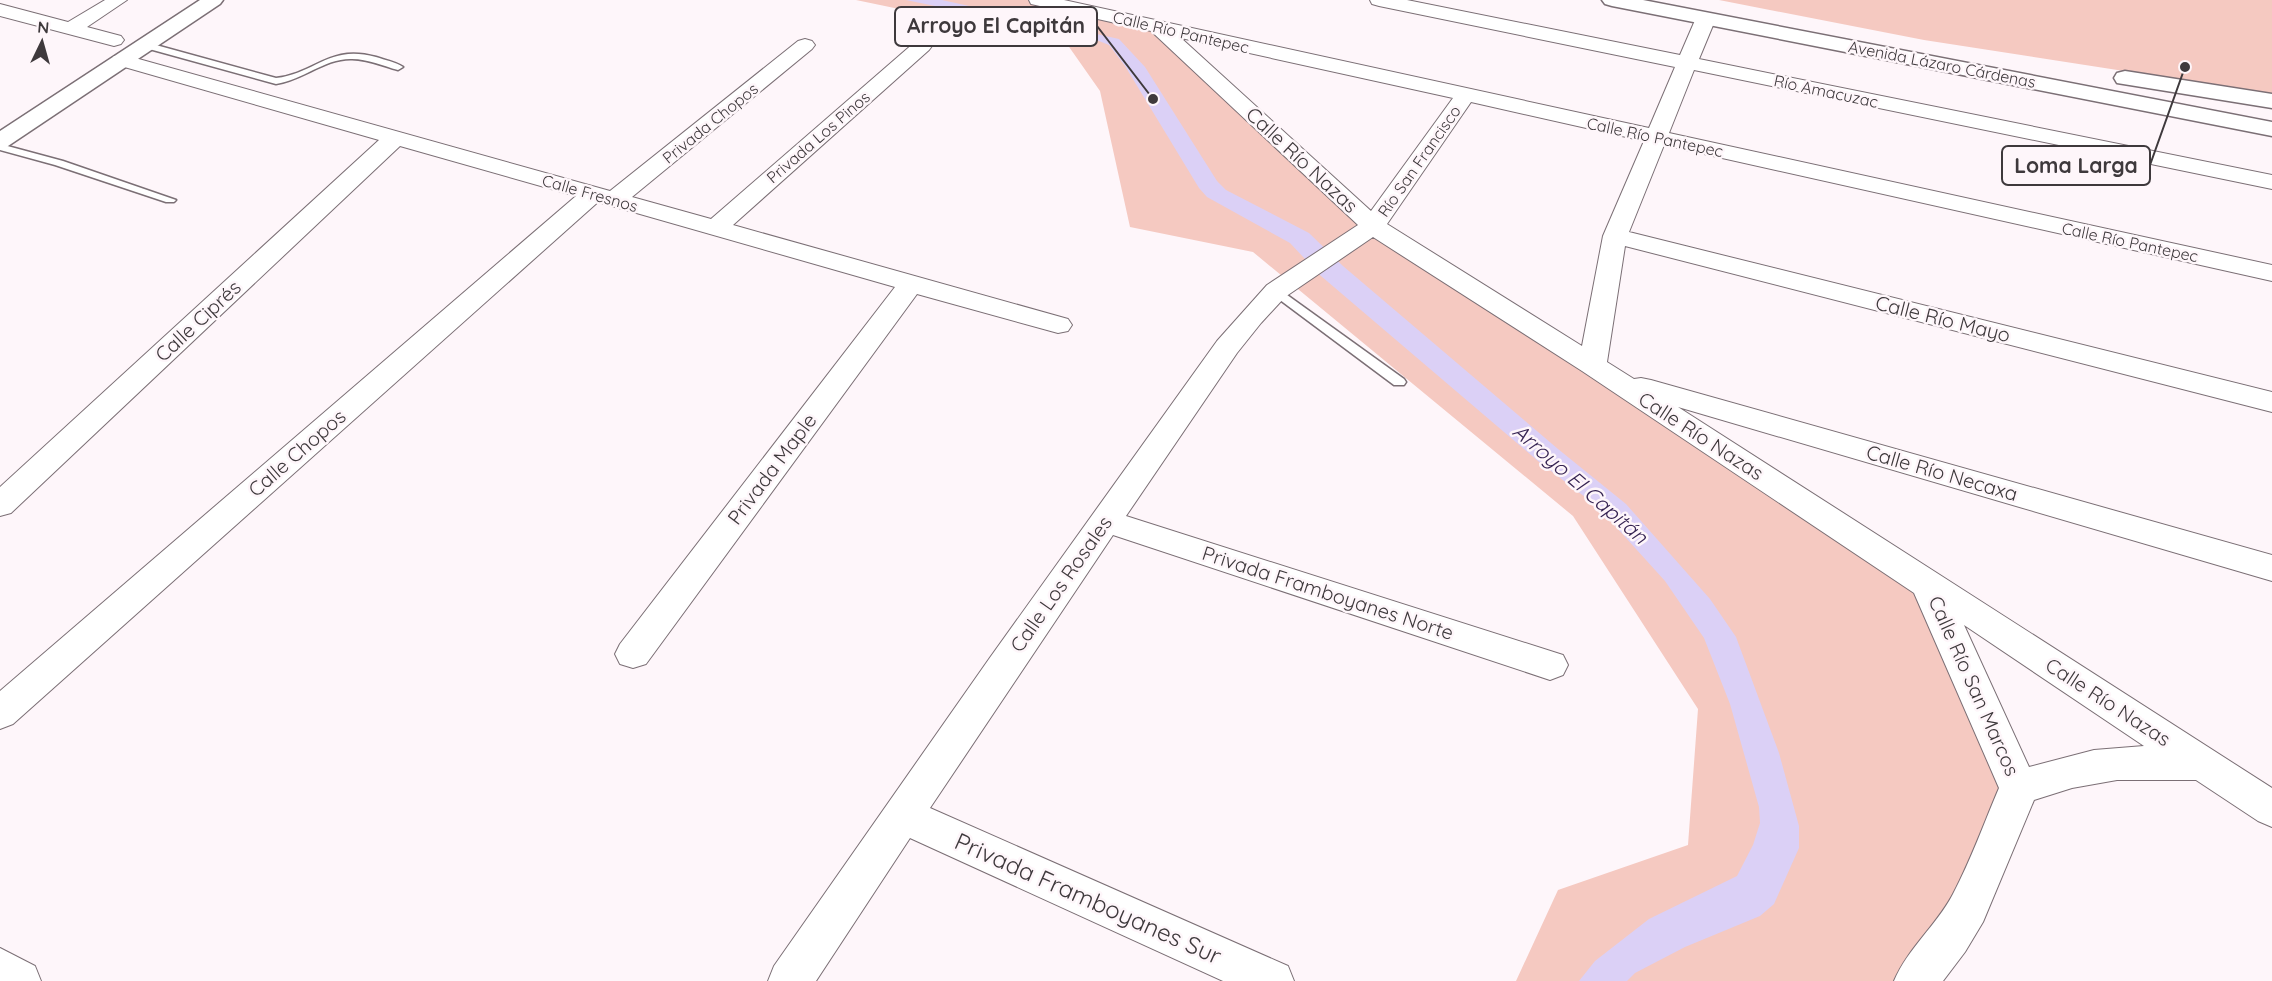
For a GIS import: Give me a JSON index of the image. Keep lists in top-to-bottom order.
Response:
{
  "streets": {
    "main road": ["Avenida Lázaro Cárdenas"],
    "street": [
      "Calle Río Pantepec",
      "Río Amacuzac",
      "Privada Chopos",
      "Privada Los Pinos",
      "Calle Río Nazas",
      "Río San Francisco",
      "Calle Fresnos",
      "Calle Río Mayo",
      "Calle Ciprés",
      "Calle Chopos",
      "Privada Maple",
      "Calle Río Necaxa",
      "Calle Los Rosales",
      "Privada Framboyanes Norte",
      "Calle Río San Marcos",
      "Privada Framboyanes Sur"
    ]
  },
  "crossings": [
    ["Calle Río Pantepec", "Calle Río Nazas"],
    ["Calle Río Pantepec", "Río San Francisco"],
    ["Privada Chopos", "Calle Fresnos"],
    ["Privada Chopos", "Calle Chopos"],
    ["Privada Los Pinos", "Calle Fresnos"],
    ["Calle Río Nazas", "Río San Francisco"],
    ["Calle Río Nazas", "Calle Río Necaxa"],
    ["Calle Río Nazas", "Calle Los Rosales"],
    ["Calle Río Nazas", "Calle Río San Marcos"],
    ["Río San Francisco", "Calle Los Rosales"],
    ["Calle Fresnos", "Calle Ciprés"],
    ["Calle Fresnos", "Calle Chopos"],
    ["Calle Fresnos", "Privada Maple"],
    ["Calle Los Rosales", "Privada Framboyanes Norte"],
    ["Calle Los Rosales", "Privada Framboyanes Sur"]
  ],
  "water": ["Arroyo El Capitán"],
  "places": ["Loma Larga", "Arroyo El Capitán"],
  "north": "top"
}
